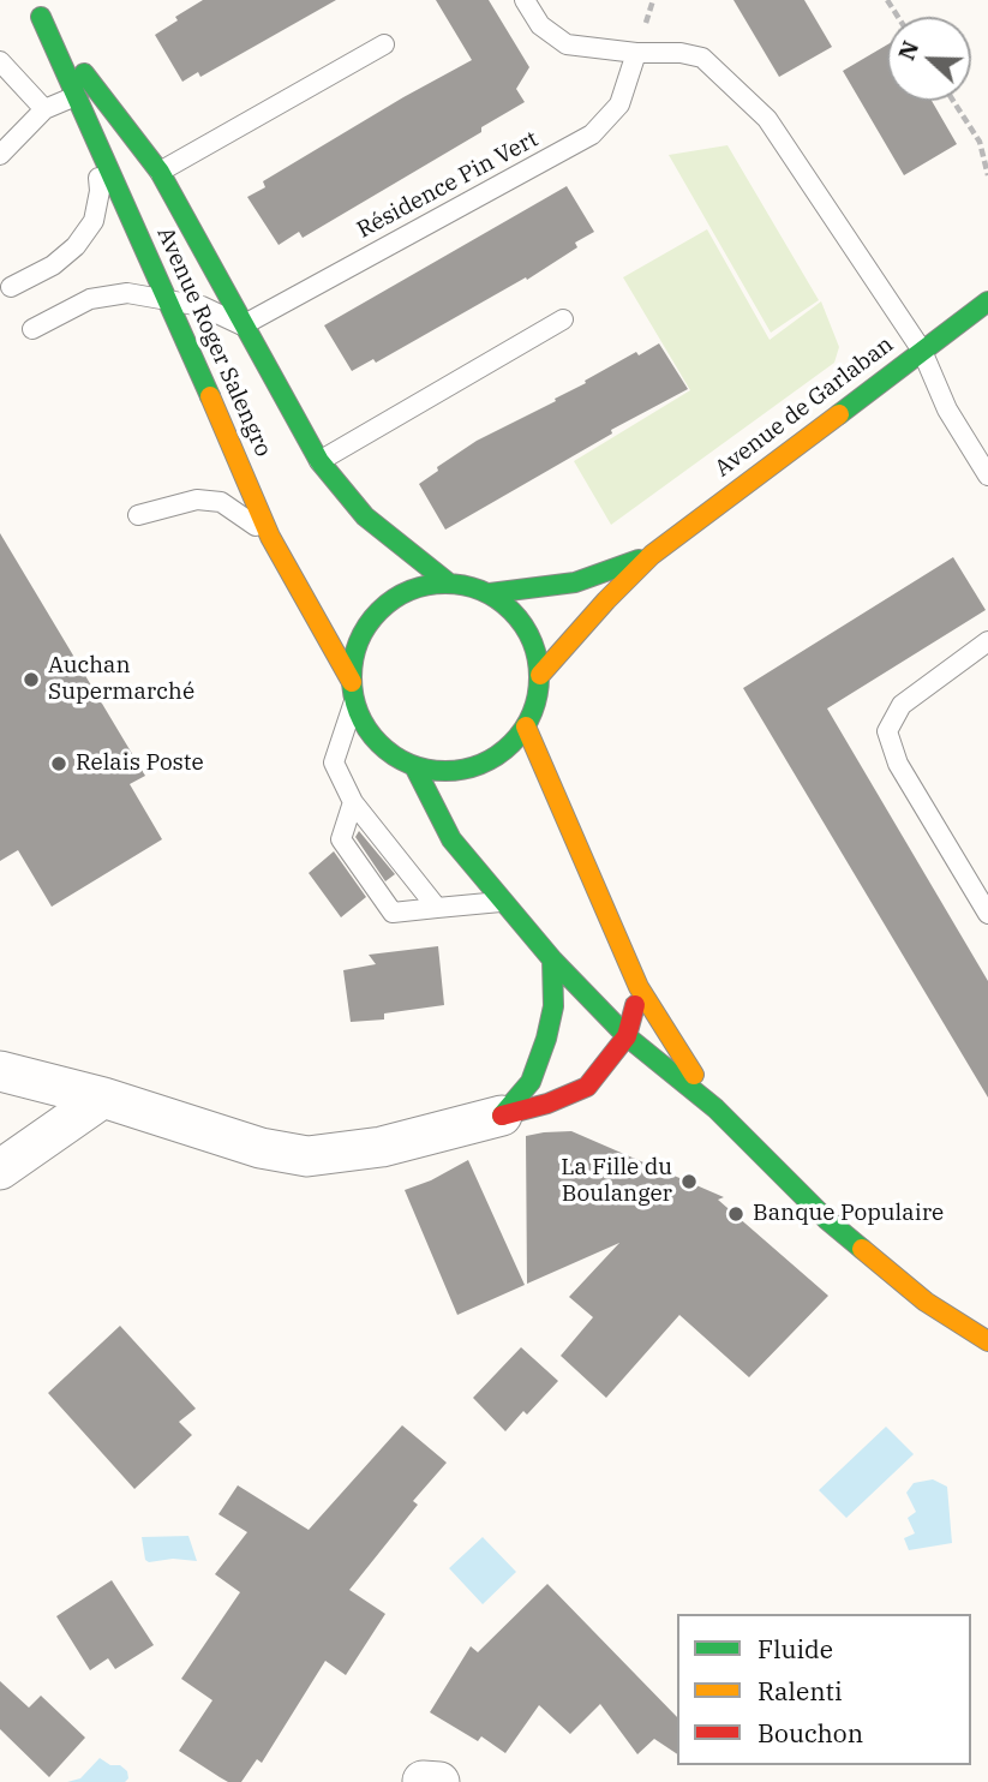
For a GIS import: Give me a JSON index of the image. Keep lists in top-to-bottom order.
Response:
{
  "streets": {
    "main road": ["Avenue Roger Salengro", "Avenue de Garlaban"],
    "lane": ["Résidence Pin Vert"]
  },
  "crossings": [
    ["Résidence Pin Vert", "Avenue Roger Salengro"],
    ["Avenue Roger Salengro", "Avenue de Garlaban"]
  ],
  "places": [
    "Auchan Supermarché",
    "Relais Poste",
    "La Fille du Boulanger",
    "Banque Populaire"
  ],
  "legend": ["Fluide", "Ralenti", "Bouchon"],
  "north": "left"
}
